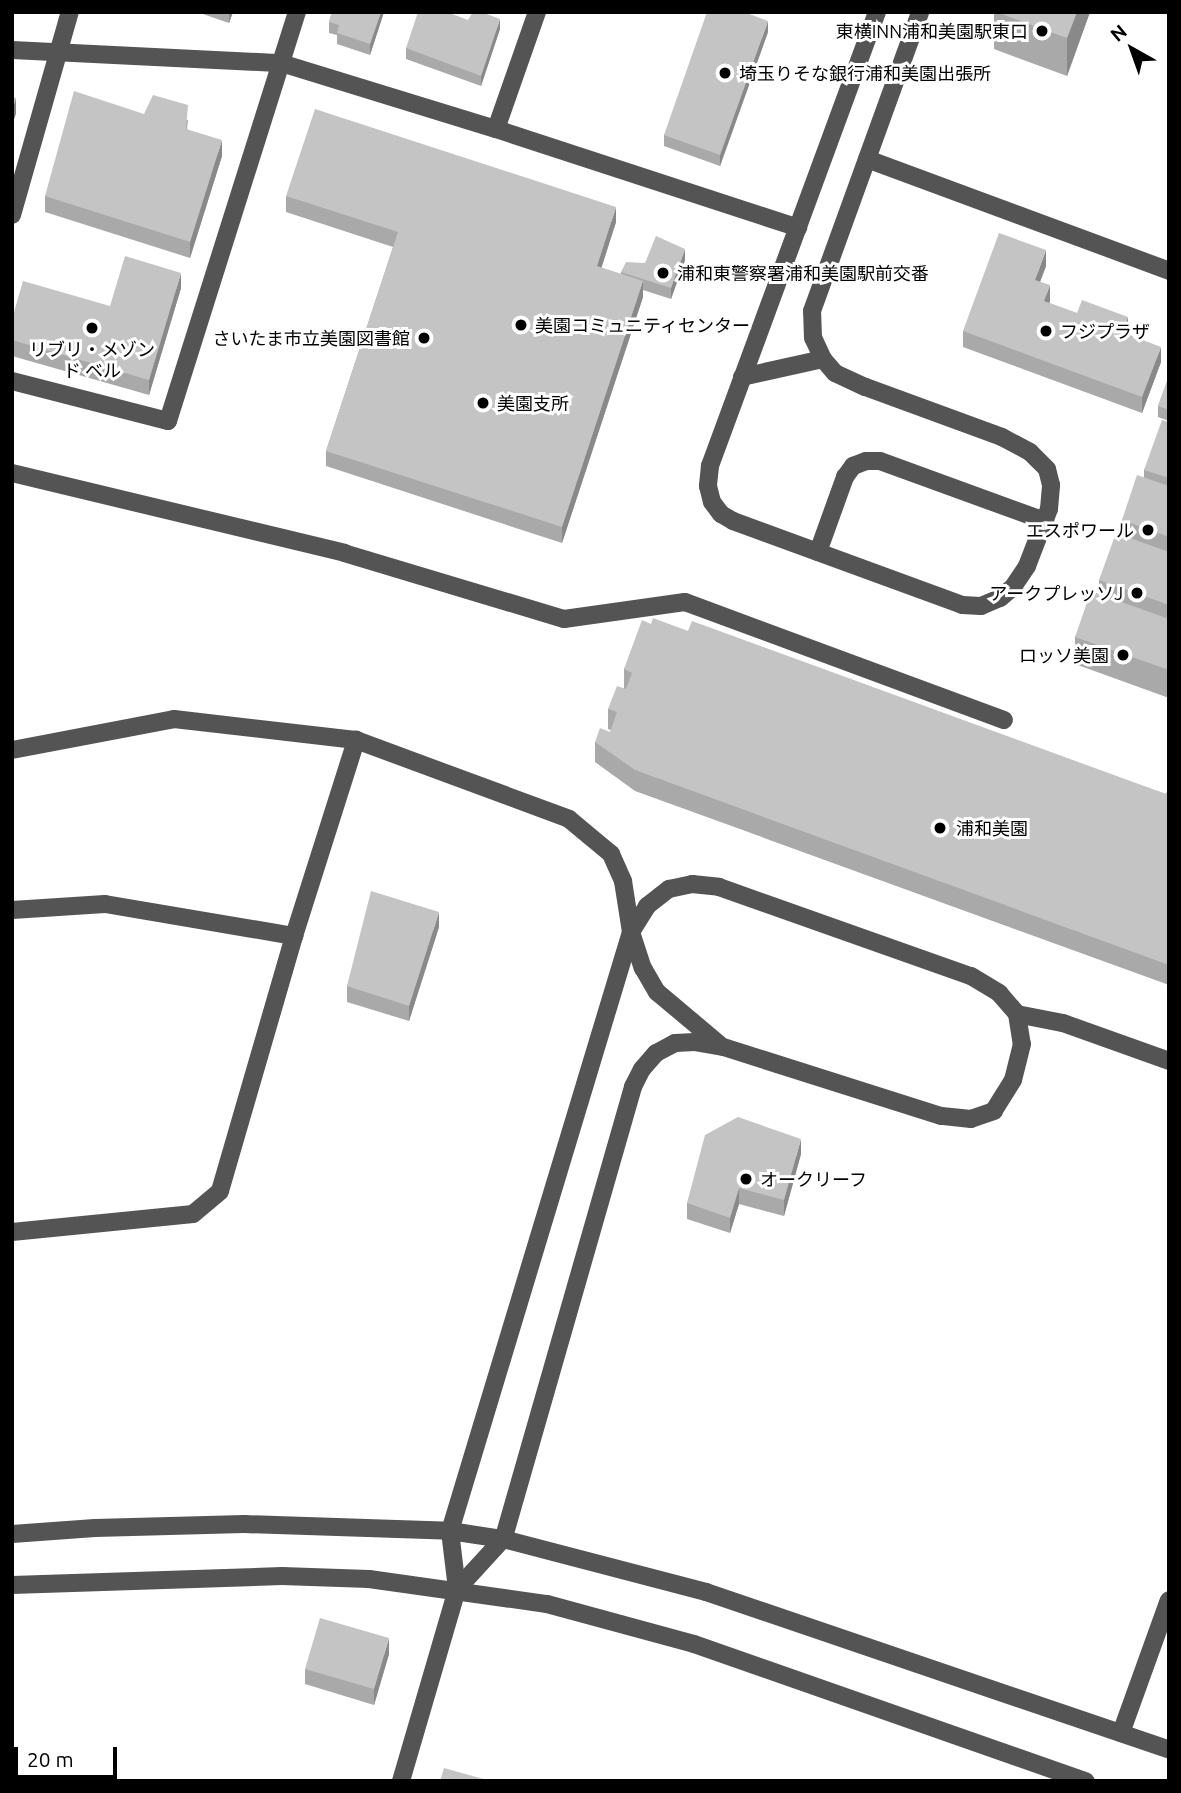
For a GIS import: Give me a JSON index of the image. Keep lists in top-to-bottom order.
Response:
{
  "places": [
    "東横INN浦和美園駅東口",
    "埼玉りそな銀行浦和美園出張所",
    "浦和東警察署浦和美園駅前交番",
    "美園コミュニティセンター",
    "リブリ・メゾン ド ベル",
    "フジプラザ",
    "さいたま市立美園図書館",
    "美園支所",
    "エスポワール",
    "アークプレッソJ",
    "ロッソ美園",
    "浦和美園",
    "オークリーフ"
  ],
  "scale_bar": "20 m",
  "north": "top left"
}
